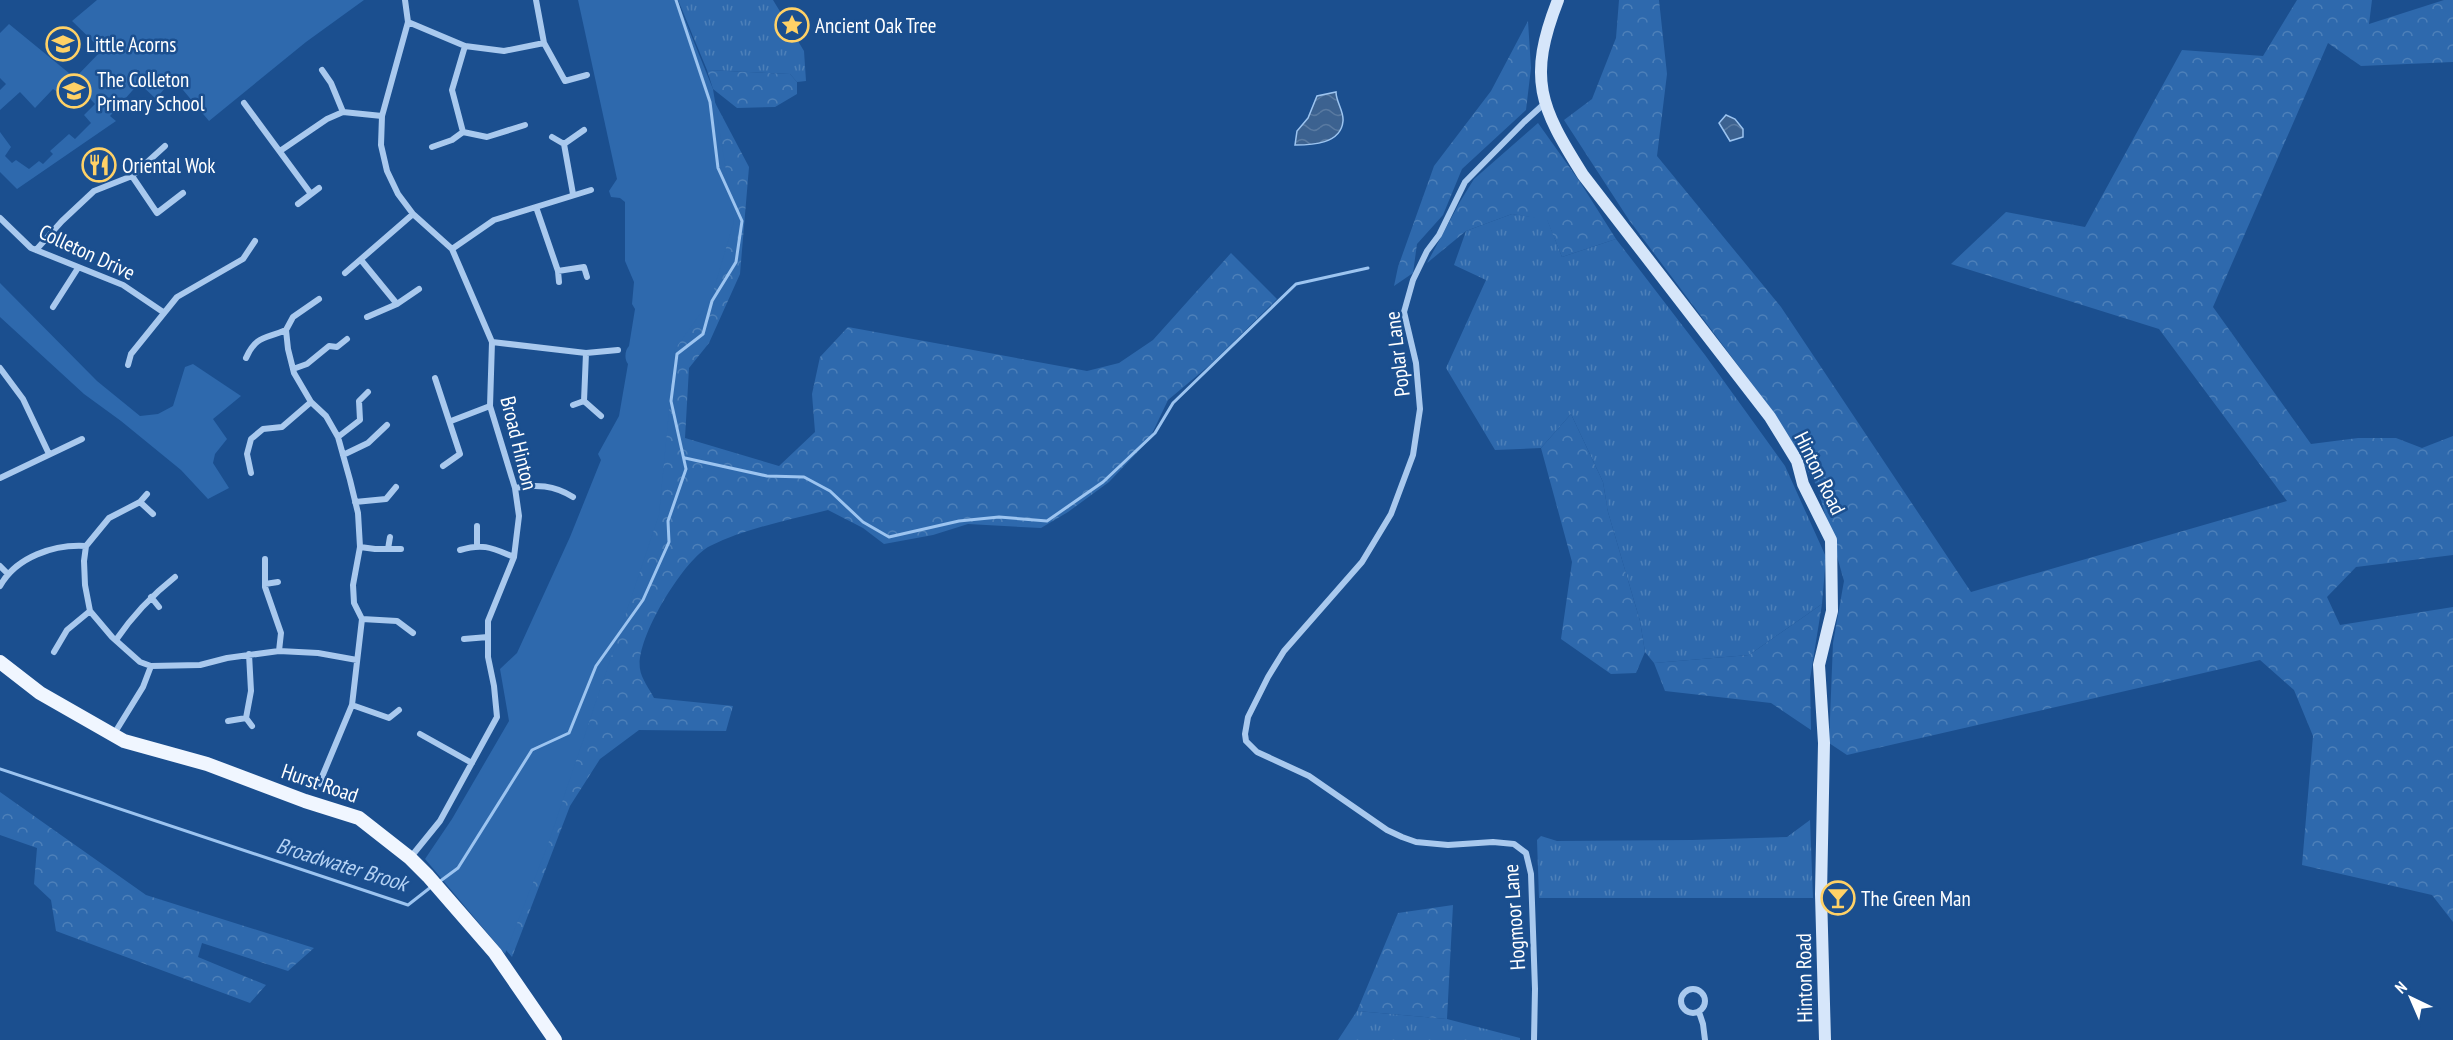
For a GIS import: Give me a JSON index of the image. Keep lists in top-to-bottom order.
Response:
{
  "streets": {
    "main road": ["Hurst Road"],
    "street": [
      "Colleton Drive",
      "Poplar Lane",
      "Broad Hinton",
      "Hinton Road",
      "Hogmoor Lane"
    ]
  },
  "crossings": [
    ["Poplar Lane", "Hinton Road"],
    ["Poplar Lane", "Hogmoor Lane"],
    ["Broad Hinton", "Hurst Road"]
  ],
  "water": ["Broadwater Brook"],
  "places": {
    "place": ["Ancient Oak Tree"],
    "school or university": ["Little Acorns", "The Colleton Primary School"],
    "restaurant": ["Oriental Wok"],
    "bar": ["The Green Man"]
  },
  "north": "top left"
}
